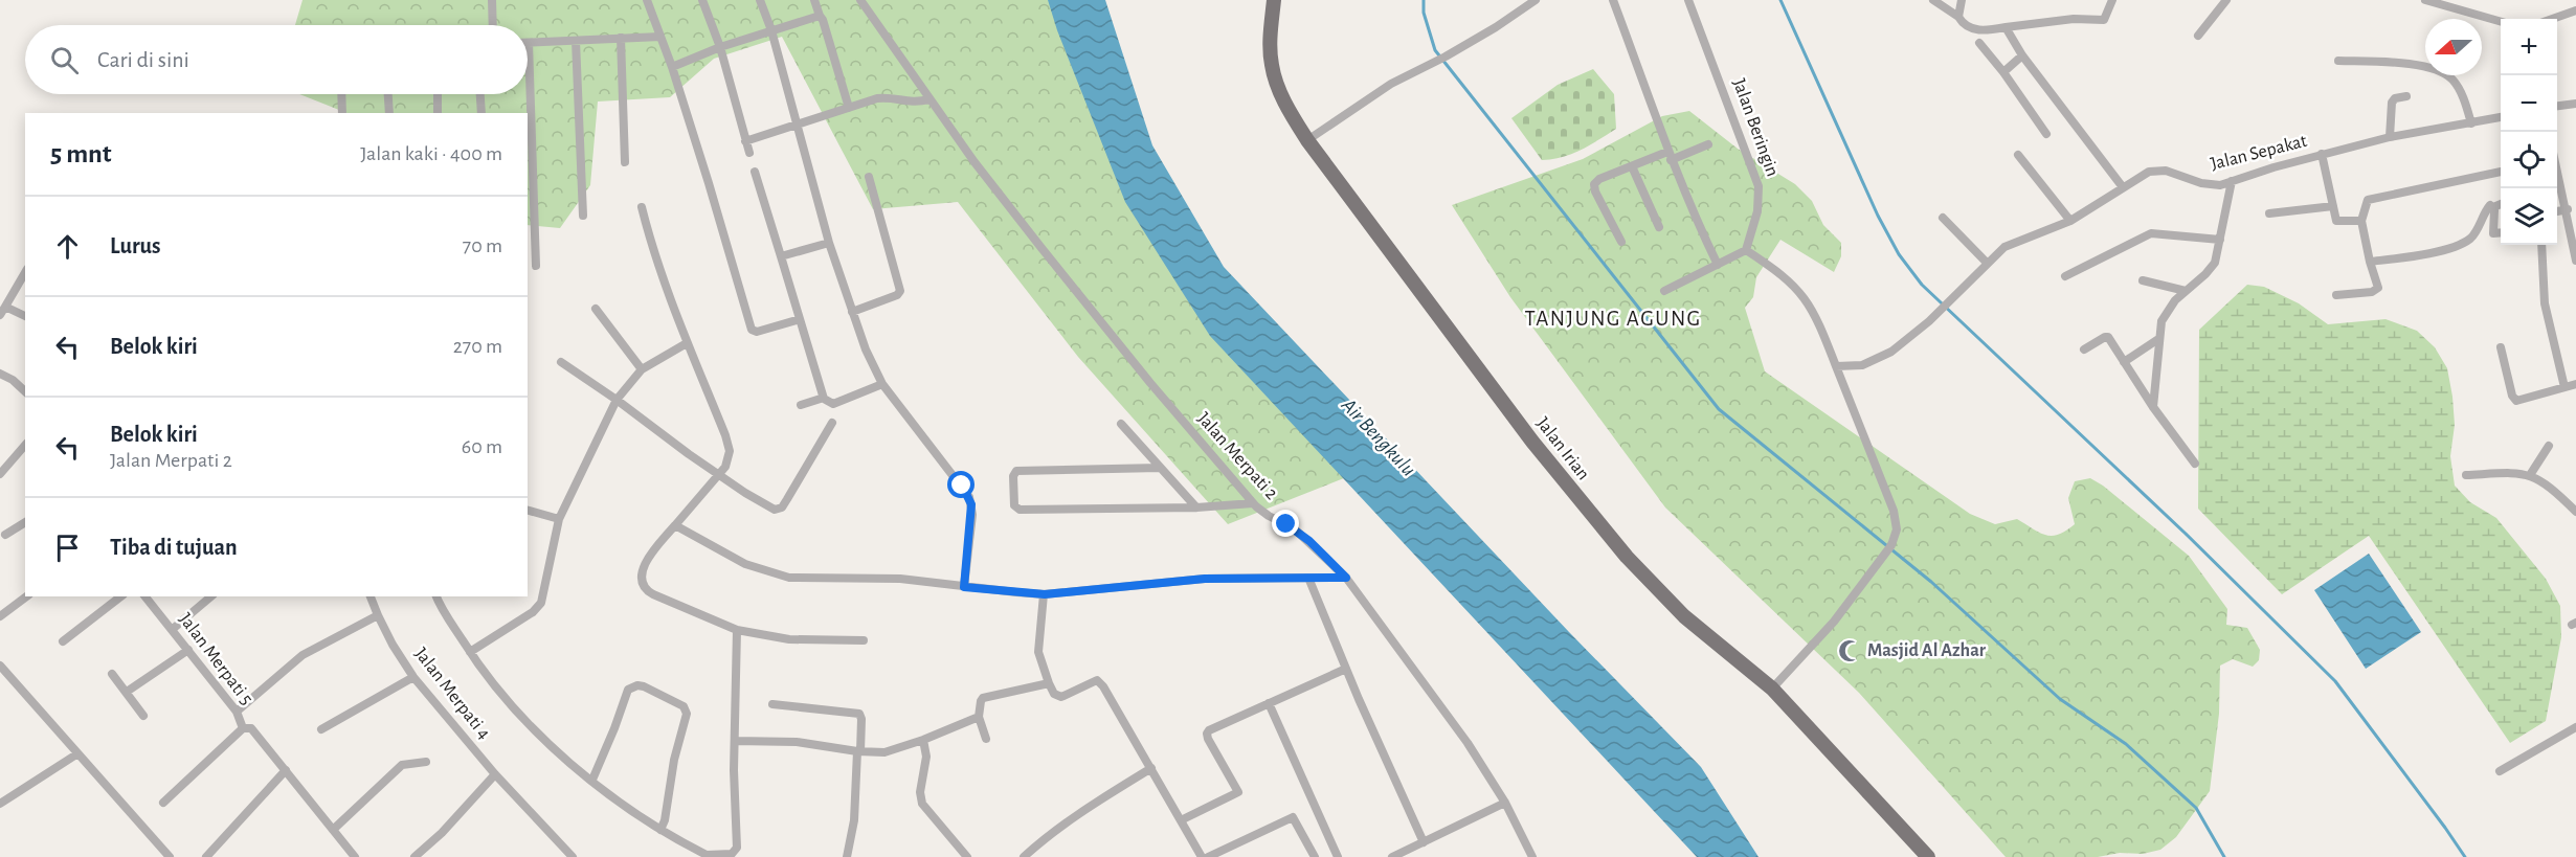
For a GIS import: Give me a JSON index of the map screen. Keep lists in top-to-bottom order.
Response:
{
  "streets": {
    "main road": ["Jalan Irian"],
    "street": [
      "Jalan Beringin",
      "Jalan Sepakat",
      "Jalan Merpati 2",
      "Jalan Merpati 5",
      "Jalan Merpati 4"
    ]
  },
  "districts": ["TANJUNG AGUNG"],
  "water": ["Air Bengkulu"],
  "places": {
    "mosque": ["Masjid Al Azhar"]
  },
  "north": "left",
  "page": {
    "map_buttons": ["+", "−"],
    "search": "Cari di sini",
    "heading": ["5 mnt", "Jalan kaki · 400 m"],
    "list": [
      ["Lurus", "70 m"],
      ["Belok kiri", "270 m"],
      ["Belok kiri", "Jalan Merpati 2", "60 m"],
      "Tiba di tujuan"
    ]
  }
}
